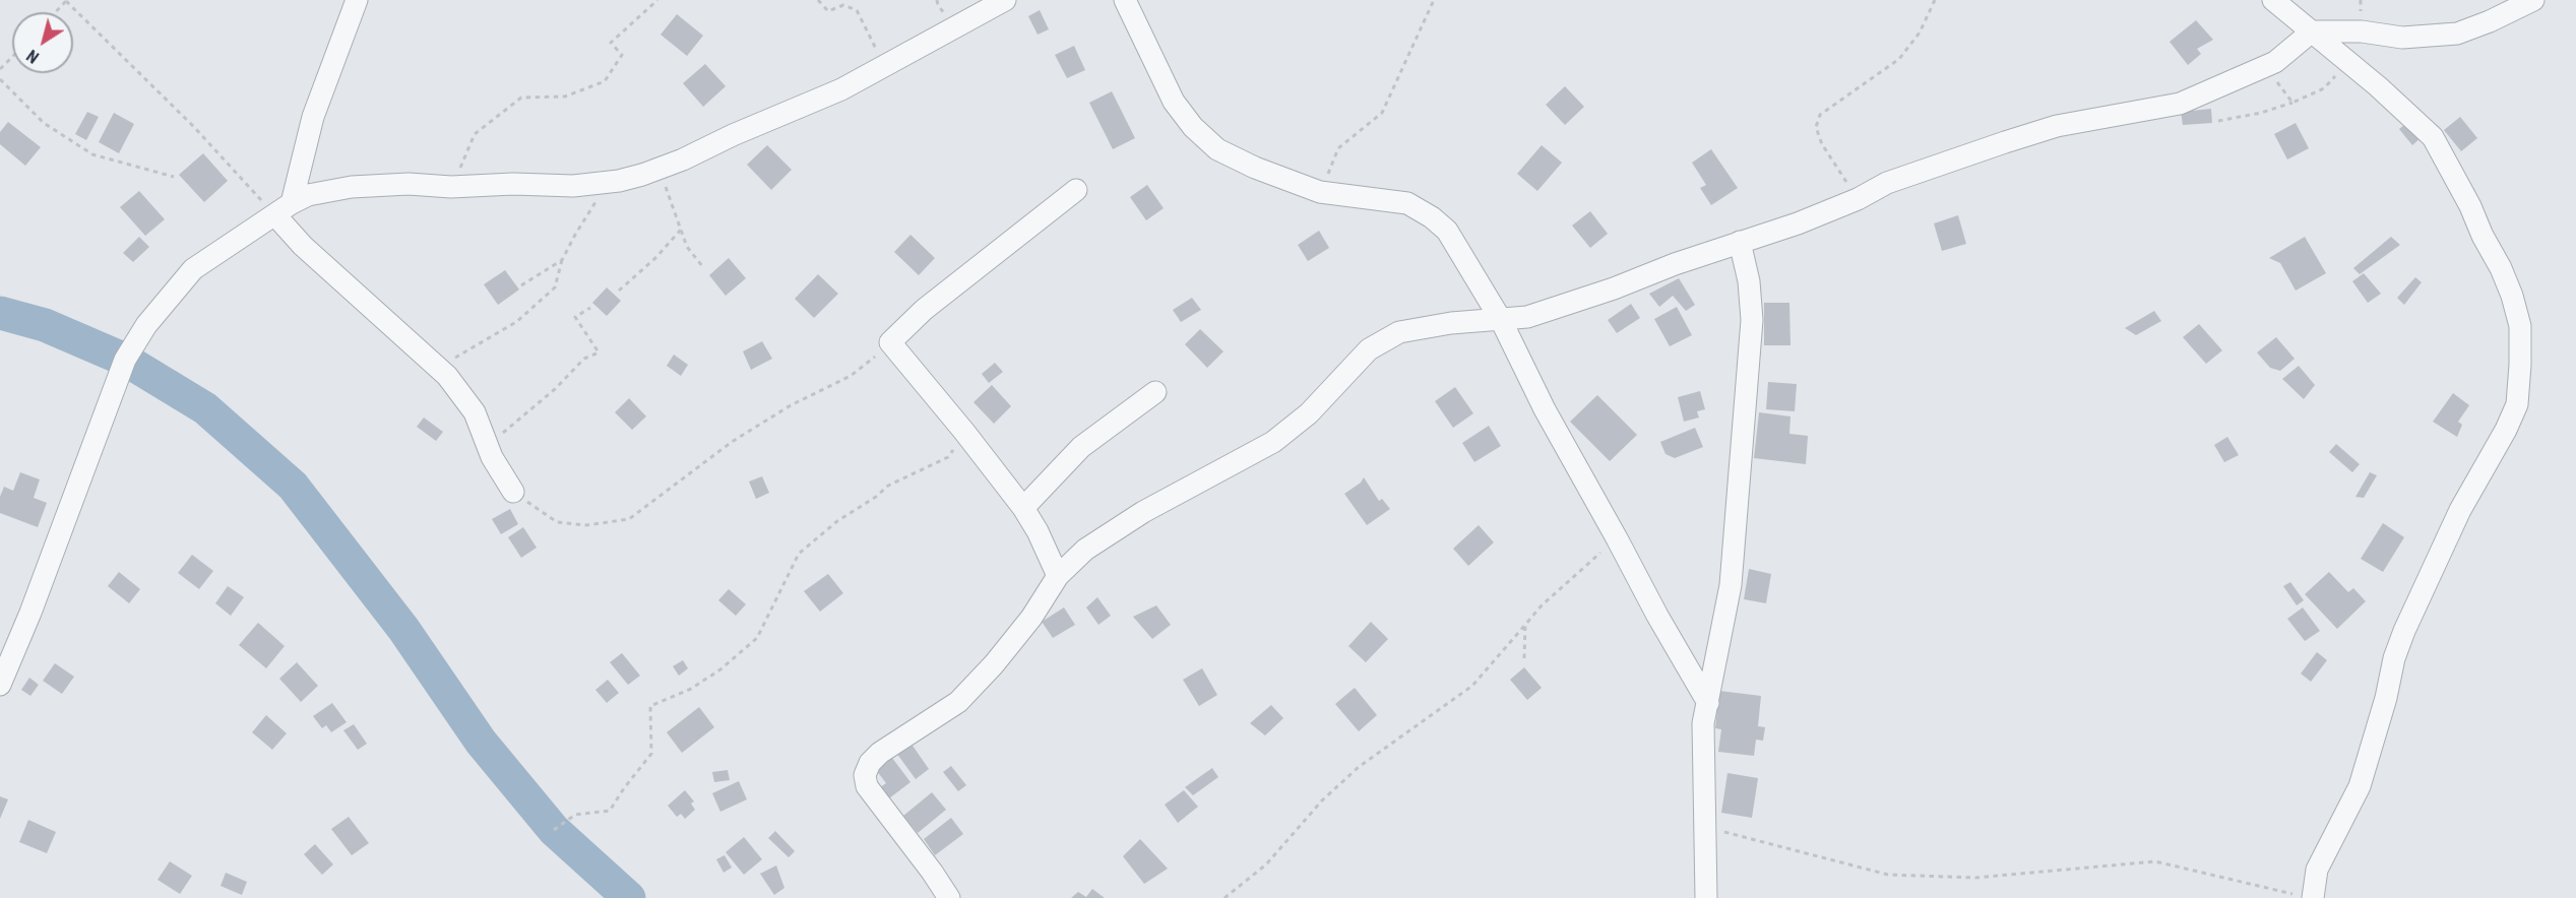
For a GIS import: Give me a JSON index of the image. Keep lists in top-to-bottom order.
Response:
{
  "north": "bottom left"
}
